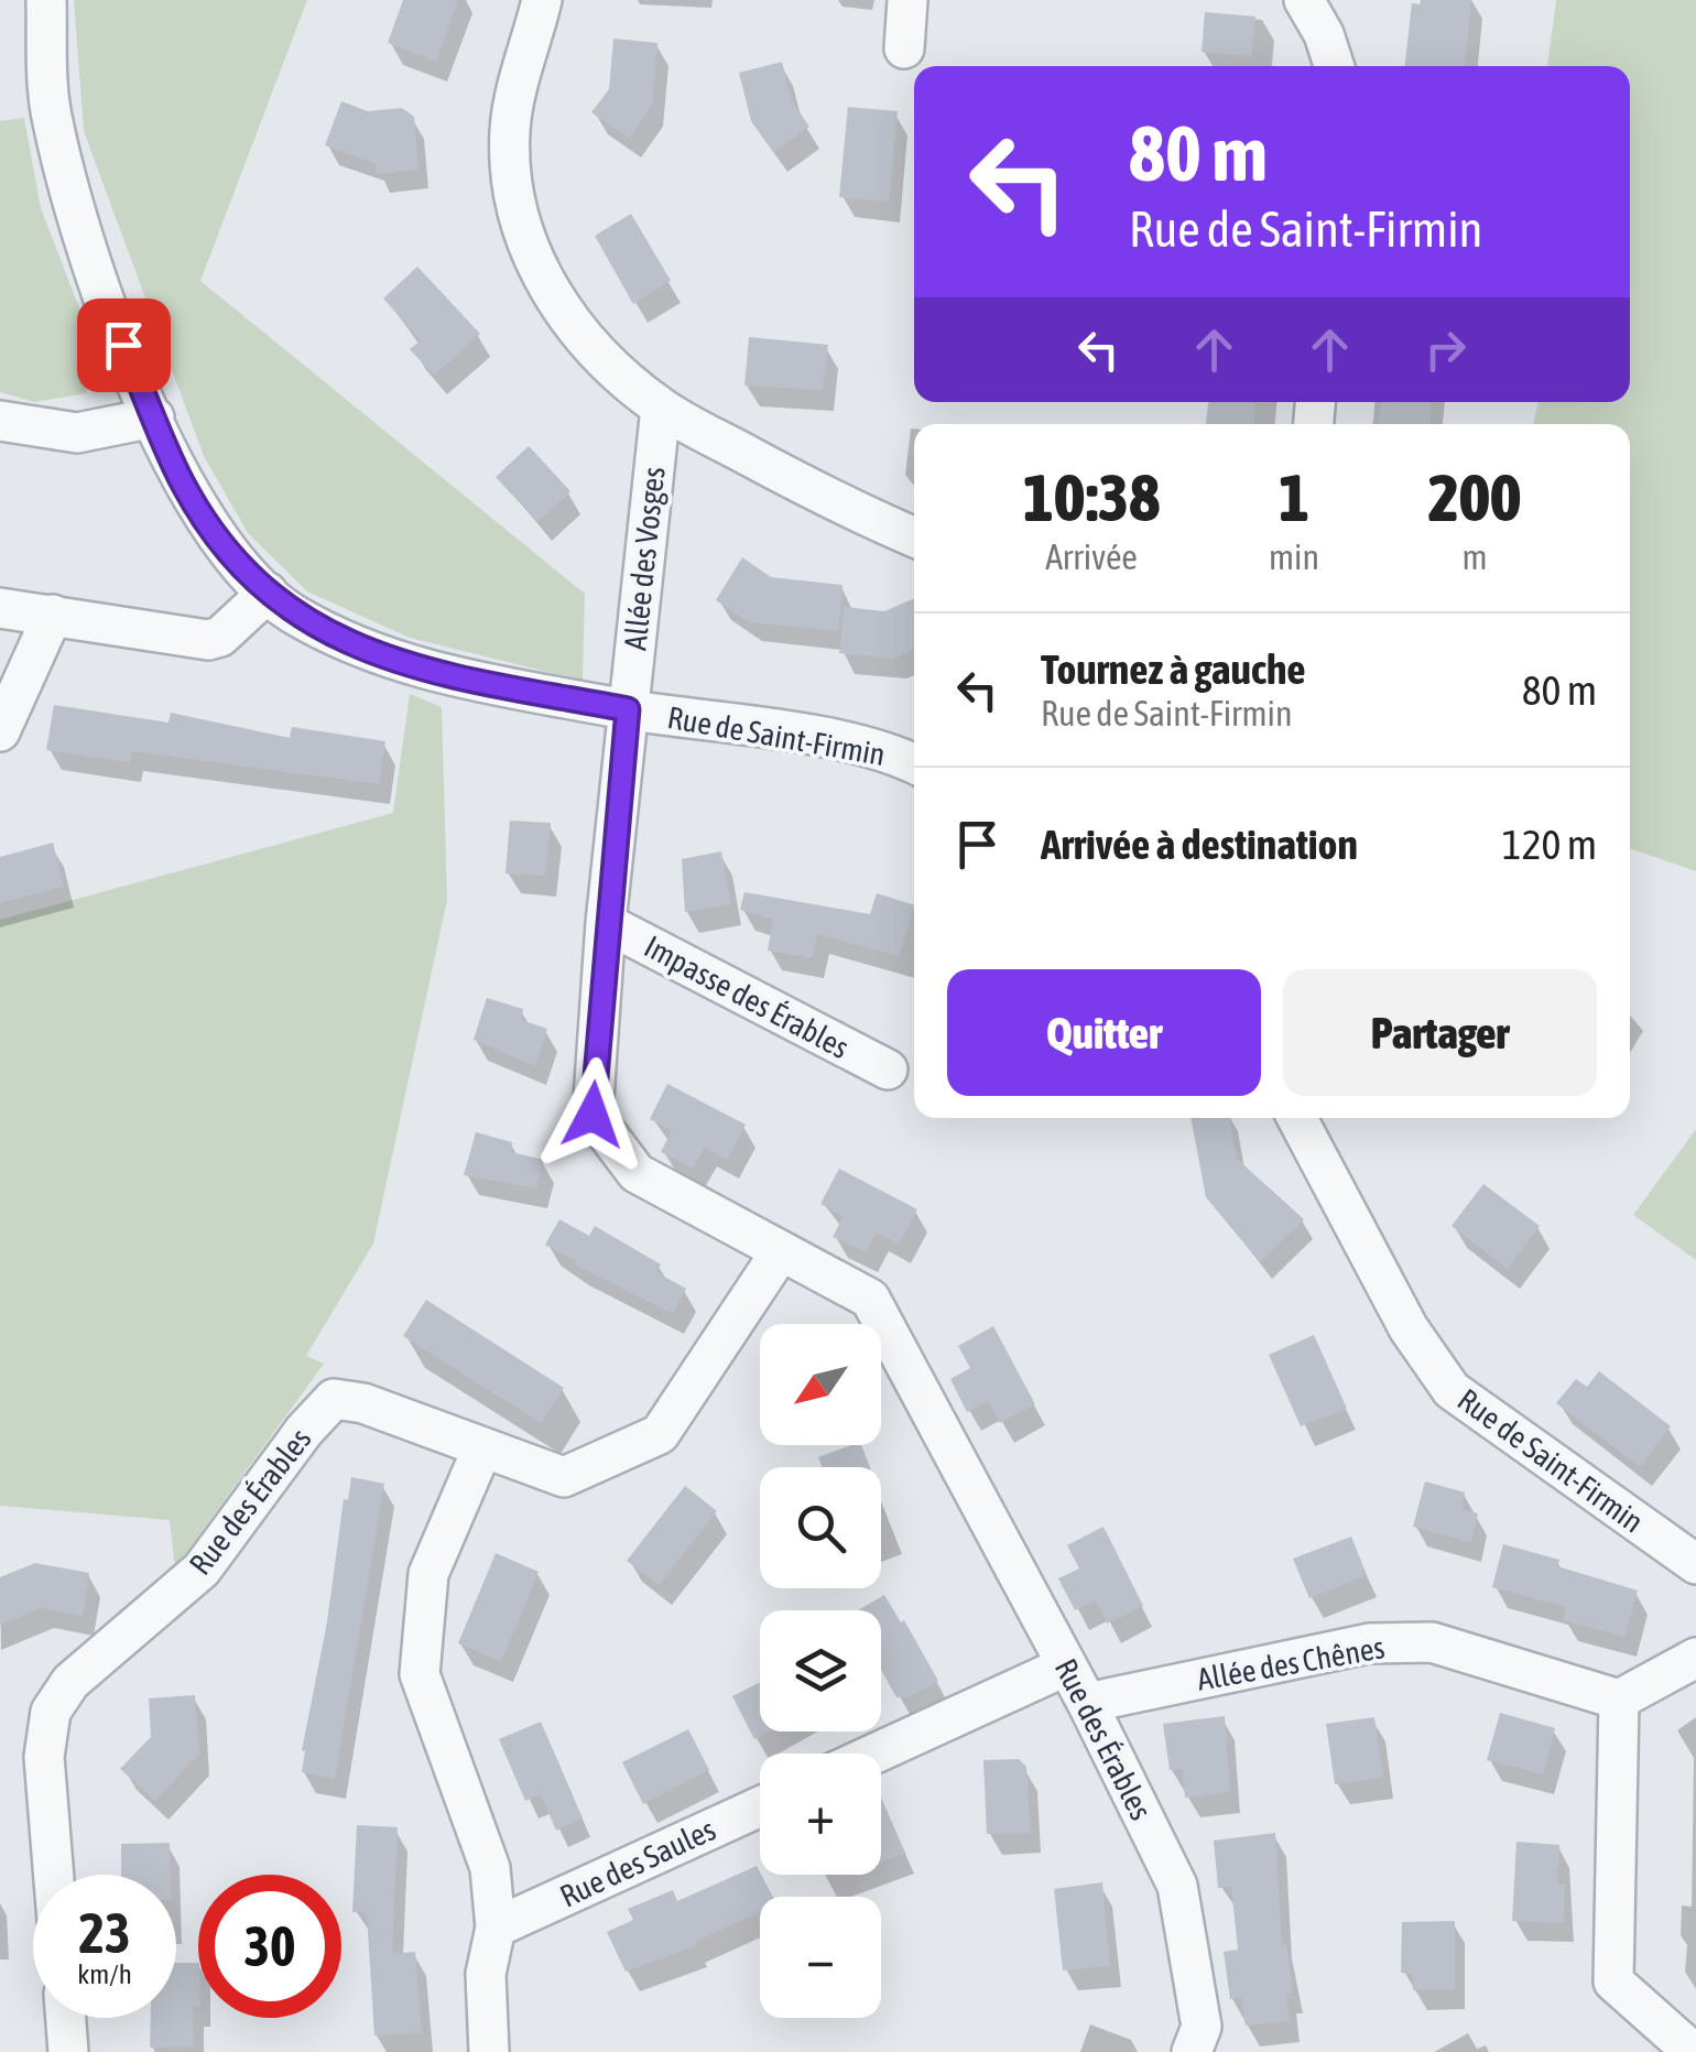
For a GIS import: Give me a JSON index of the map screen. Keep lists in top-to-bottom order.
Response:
{
  "streets": {
    "street": [
      "Allée des Vosges",
      "Rue de Saint-Firmin",
      "Impasse des Érables",
      "Rue des Érables",
      "Allée des Chênes",
      "Rue des Saules"
    ]
  },
  "crossings": [
    ["Allée des Vosges", "Rue de Saint-Firmin"],
    ["Allée des Vosges", "Rue des Érables"],
    ["Rue de Saint-Firmin", "Rue des Érables"],
    ["Impasse des Érables", "Rue des Érables"],
    ["Rue des Érables", "Allée des Chênes"]
  ],
  "north": "bottom left",
  "page": {
    "turn": ["80 m", "Rue de Saint-Firmin"],
    "eta": [
      "10:38",
      "Arrivée",
      "1",
      "min",
      "200",
      "m"
    ],
    "list": [
      {
        "name": "Tournez à gauche",
        "note": "Rue de Saint-Firmin",
        "value": "80 m"
      },
      {
        "name": "Arrivée à destination",
        "value": "120 m"
      }
    ],
    "buttons": ["Quitter", "Partager"],
    "map_buttons": ["+", "−"],
    "speed": "23 km/h",
    "limit": "30"
  }
}
